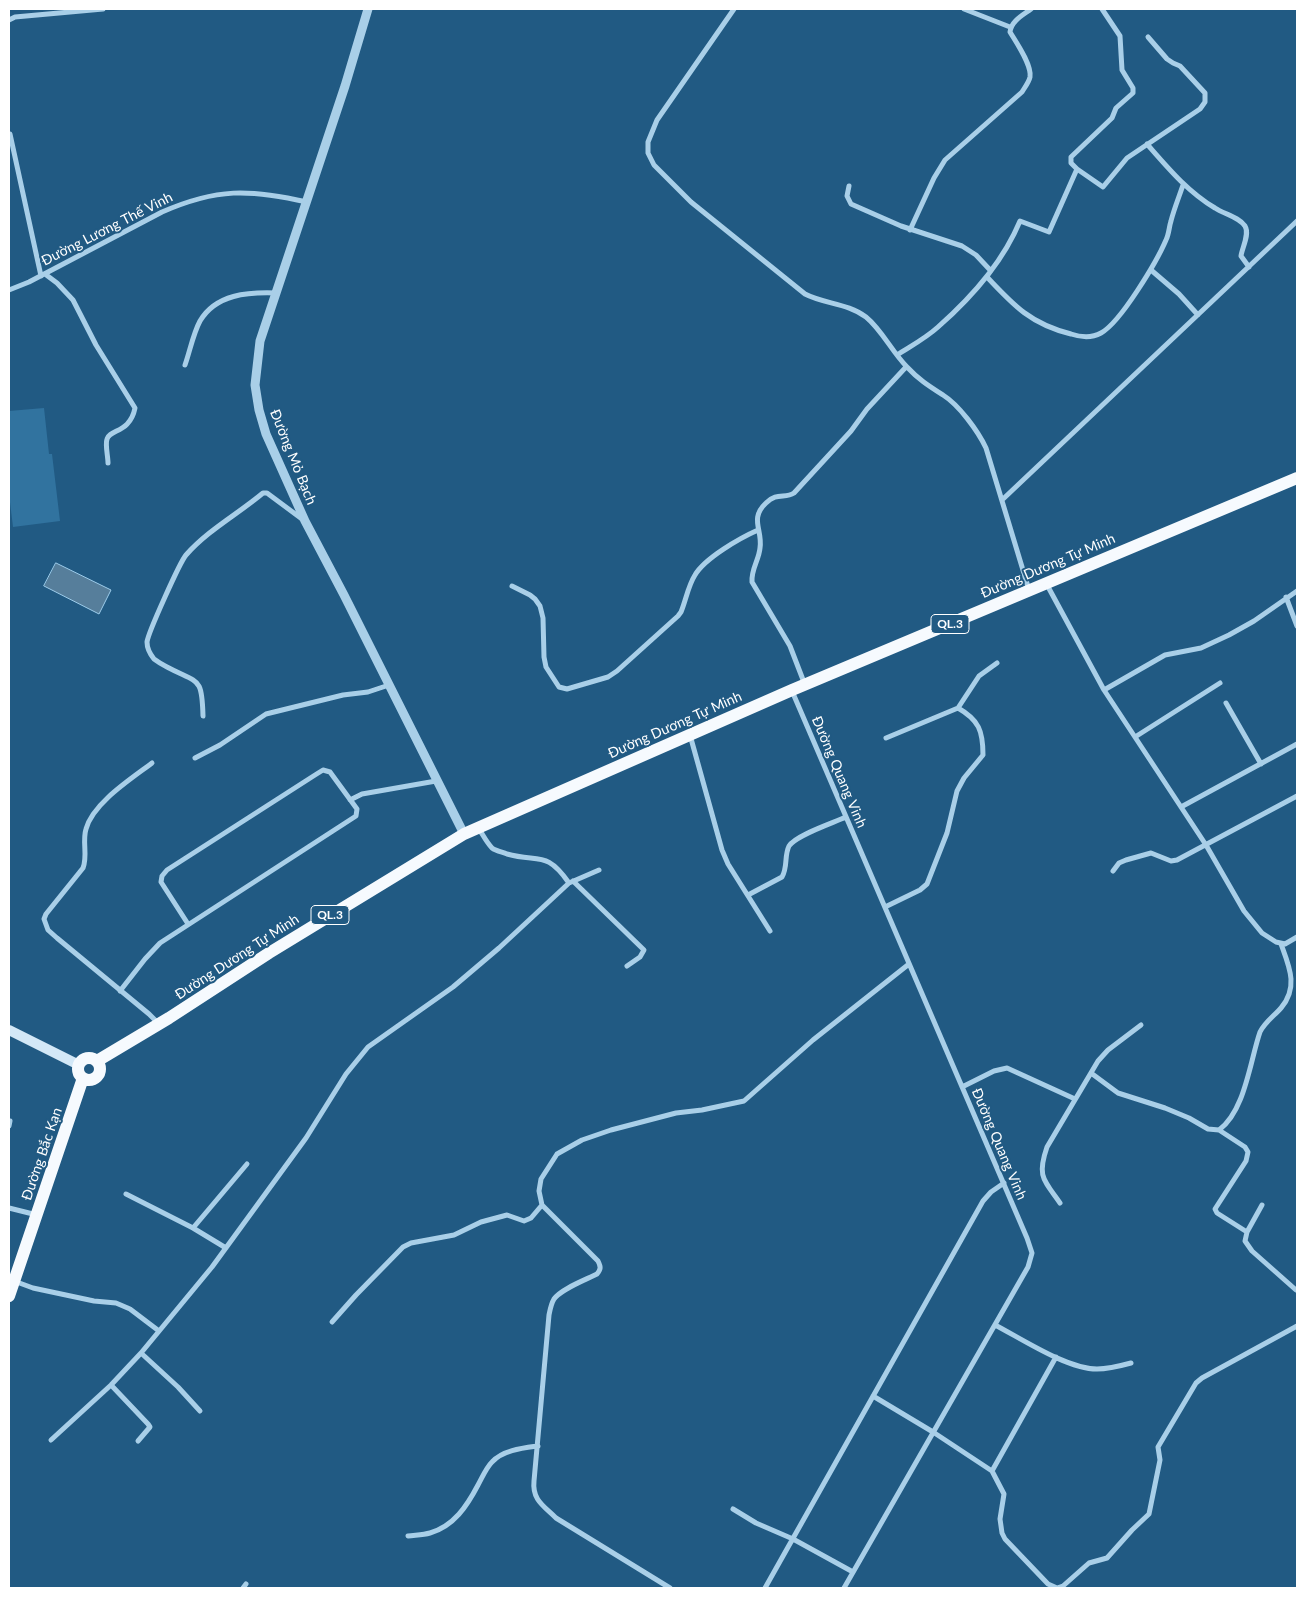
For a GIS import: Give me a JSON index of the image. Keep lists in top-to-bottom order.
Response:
{
  "streets": {
    "highway": ["Đường Dương Tự Minh", "QL.3", "Đường Bắc Kạn"],
    "street": ["Đường Lương Thế Vinh", "Đường Mỏ Bạch", "Đường Quang Vinh"]
  },
  "crossings": [
    ["Đường Lương Thế Vinh", "Đường Mỏ Bạch"],
    ["Đường Mỏ Bạch", "Đường Dương Tự Minh"],
    ["Đường Dương Tự Minh", "QL.3"],
    ["Đường Dương Tự Minh", "Đường Quang Vinh"],
    ["Đường Dương Tự Minh", "Đường Bắc Kạn"],
    ["QL.3", "Đường Bắc Kạn"]
  ]
}
